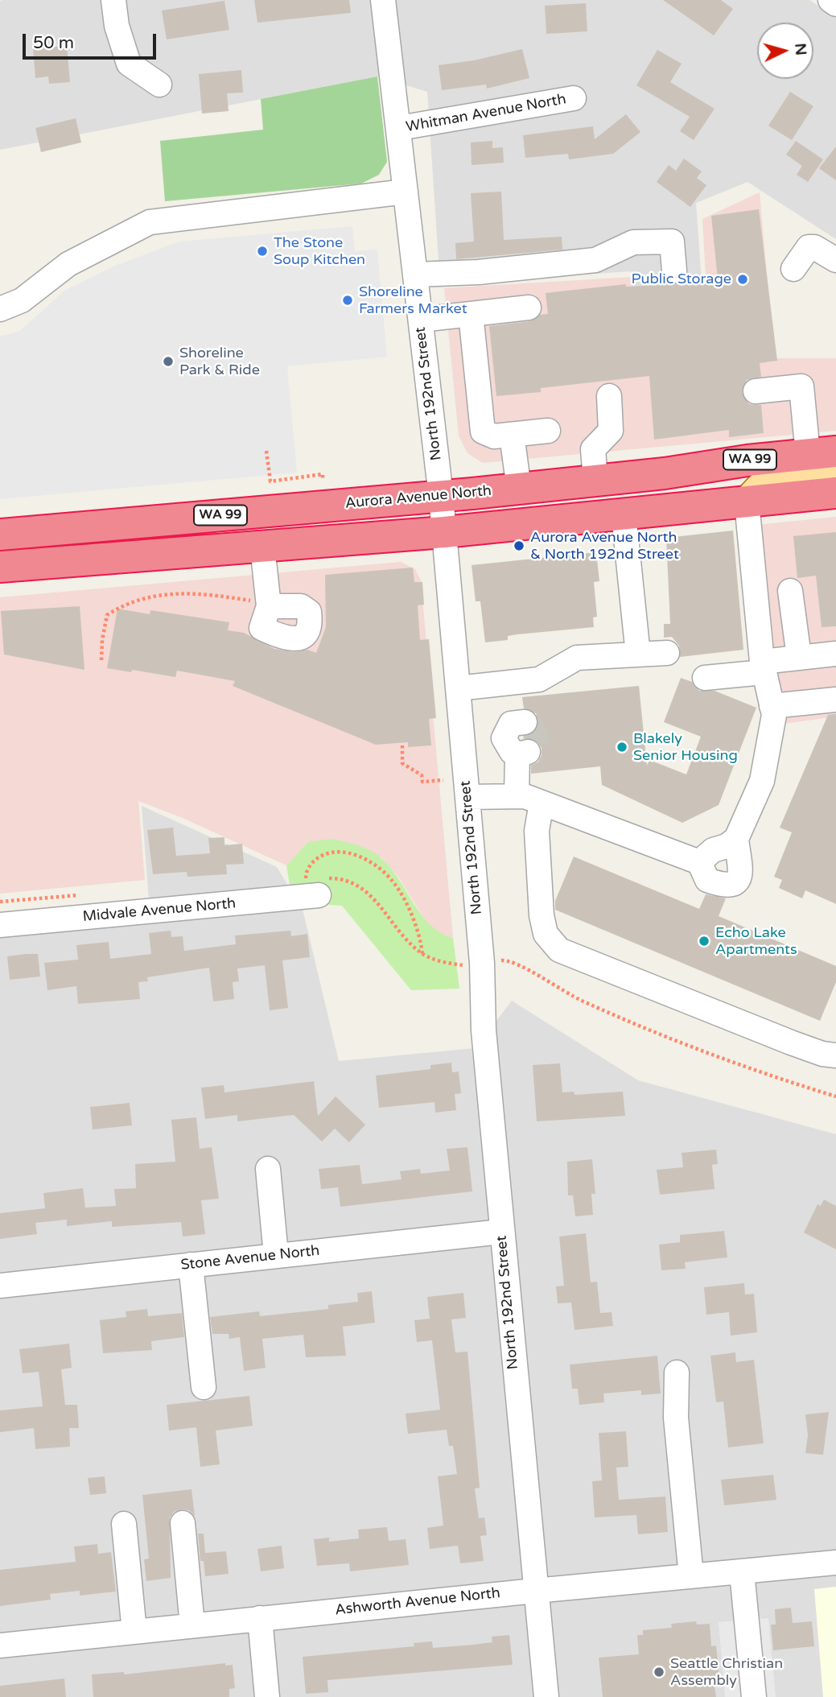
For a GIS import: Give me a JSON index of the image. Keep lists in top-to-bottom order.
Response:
{
  "streets": {
    "highway": ["WA 99", "Aurora Avenue North"],
    "street": [
      "Whitman Avenue North",
      "North 192nd Street",
      "Midvale Avenue North",
      "Stone Avenue North",
      "Ashworth Avenue North"
    ]
  },
  "crossings": [
    ["Whitman Avenue North", "North 192nd Street"],
    ["North 192nd Street", "Aurora Avenue North"],
    ["North 192nd Street", "Stone Avenue North"],
    ["North 192nd Street", "Ashworth Avenue North"]
  ],
  "places": [
    "The Stone Soup Kitchen",
    "Public Storage",
    "Shoreline Farmers Market",
    "Shoreline Park & Ride",
    "Aurora Avenue North & North 192nd Street",
    "Blakely Senior Housing",
    "Echo Lake Apartments",
    "Seattle Christian Assembly"
  ],
  "scale_bar": "50 m",
  "north": "right"
}
